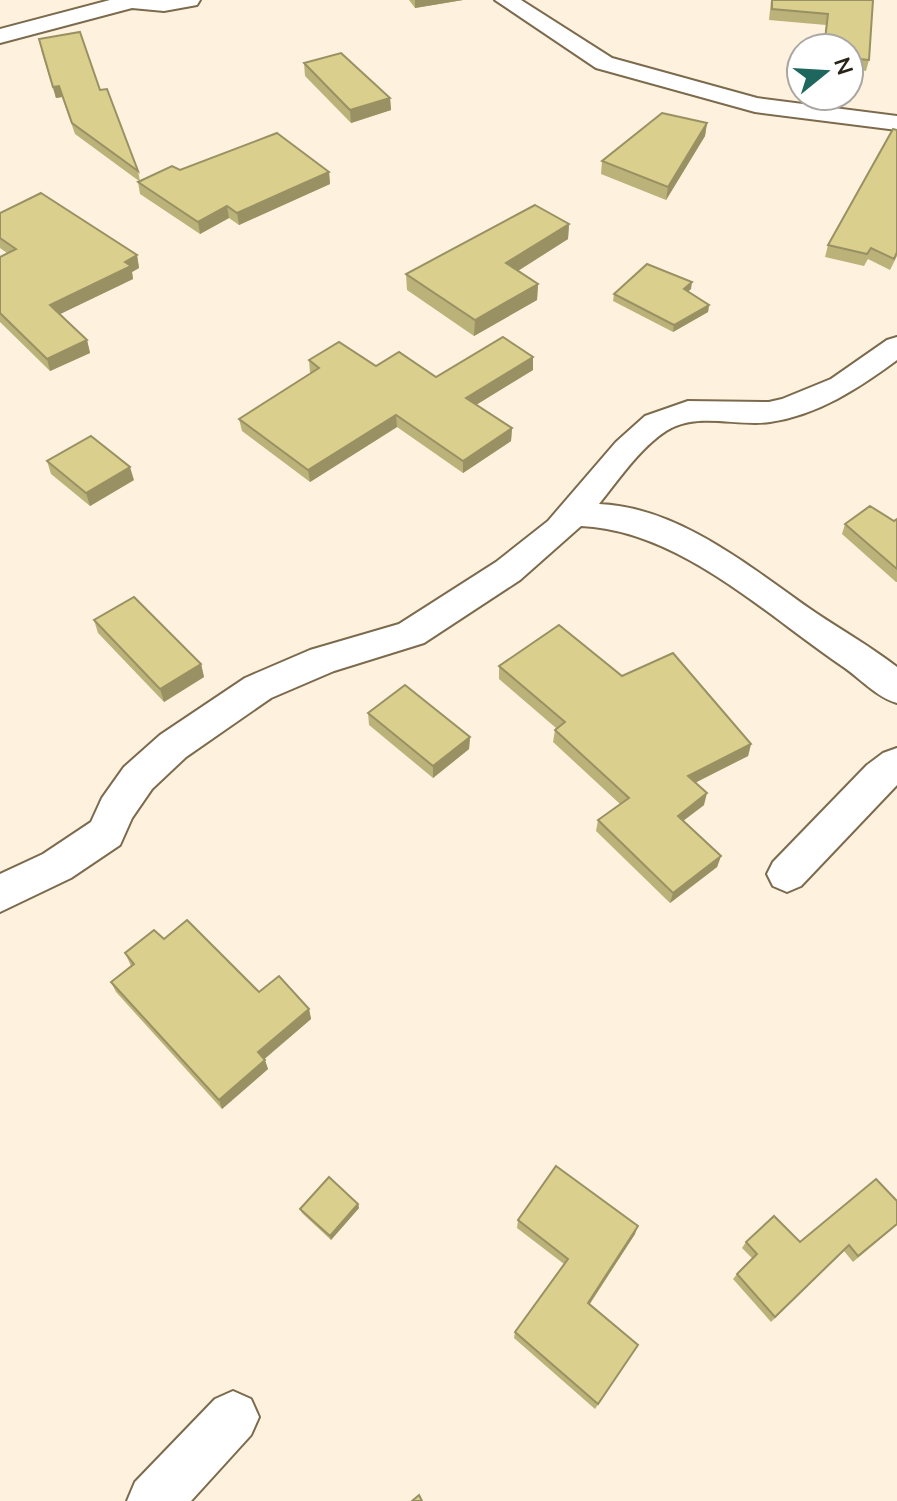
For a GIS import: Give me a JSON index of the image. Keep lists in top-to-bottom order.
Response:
{
  "north": "right"
}
